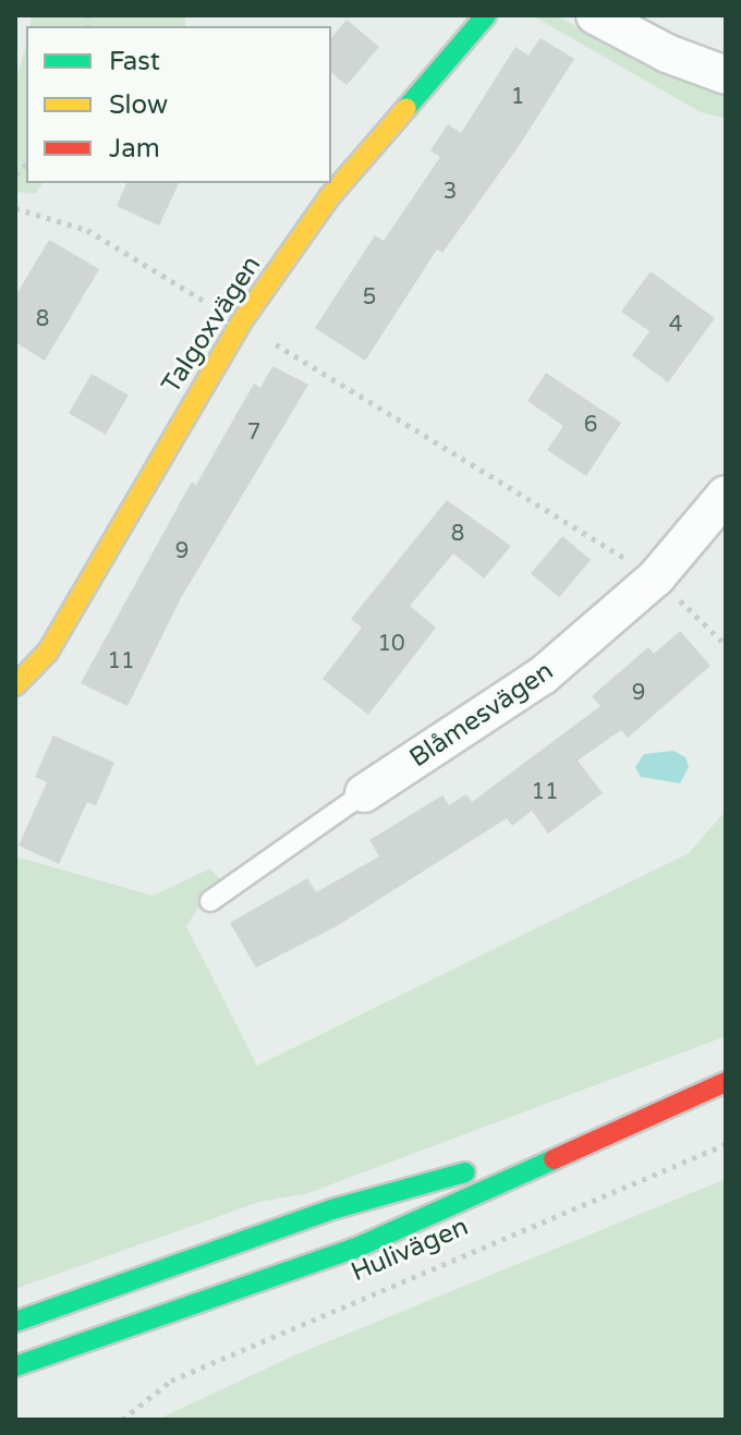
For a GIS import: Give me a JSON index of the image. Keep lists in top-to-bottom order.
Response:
{
  "streets": {
    "main road": ["Talgoxvägen", "Hulivägen"],
    "street": ["Blåmesvägen"]
  },
  "house_numbers": [
    "1",
    "3",
    "5",
    "8",
    "4",
    "6",
    "7",
    "8",
    "9",
    "10",
    "11",
    "9",
    "11"
  ],
  "legend": ["Fast", "Slow", "Jam"]
}
